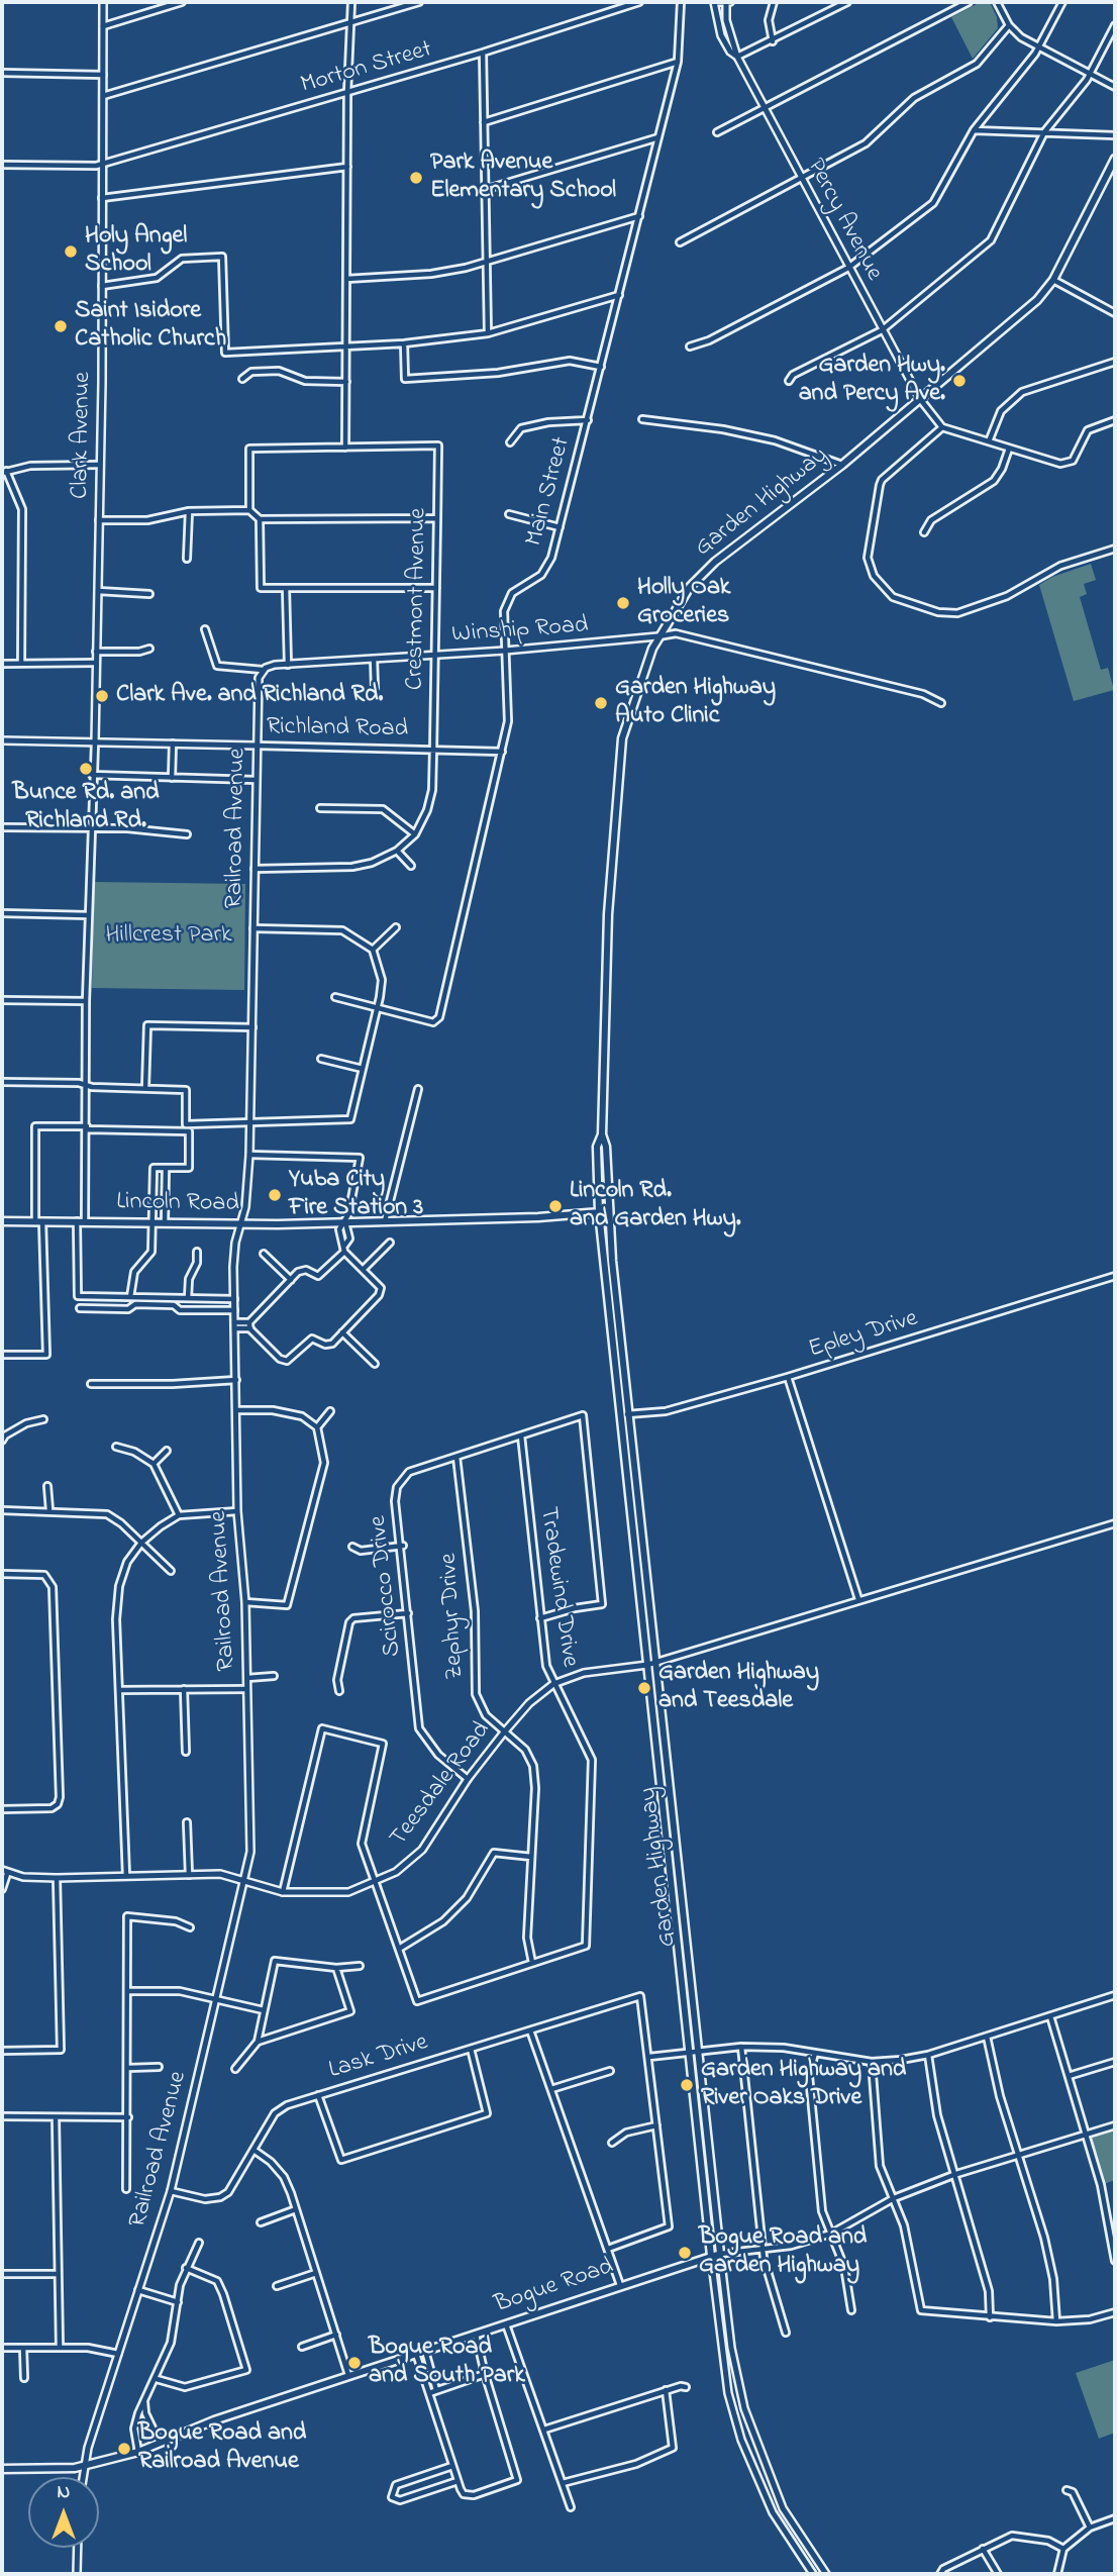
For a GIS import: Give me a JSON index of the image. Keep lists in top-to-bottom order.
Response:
{
  "streets": {
    "main road": ["Garden Highway", "Lincoln Road", "Bogue Road"],
    "street": [
      "Morton Street",
      "Percy Avenue",
      "Clark Avenue",
      "Main Street",
      "Crestmont Avenue",
      "Winship Road",
      "Richland Road",
      "Railroad Avenue",
      "Epley Drive",
      "Scirocco Drive",
      "Tradewind Drive",
      "Zephyr Drive",
      "Teesdale Road",
      "Lask Drive"
    ]
  },
  "crossings": [
    ["Morton Street", "Clark Avenue"],
    ["Percy Avenue", "Garden Highway"],
    ["Clark Avenue", "Richland Road"],
    ["Main Street", "Winship Road"],
    ["Main Street", "Richland Road"],
    ["Garden Highway", "Winship Road"],
    ["Garden Highway", "Lincoln Road"],
    ["Garden Highway", "Epley Drive"],
    ["Garden Highway", "Teesdale Road"],
    ["Garden Highway", "Bogue Road"],
    ["Crestmont Avenue", "Winship Road"],
    ["Crestmont Avenue", "Richland Road"],
    ["Crestmont Avenue", "Railroad Avenue"],
    ["Winship Road", "Railroad Avenue"],
    ["Richland Road", "Railroad Avenue"],
    ["Railroad Avenue", "Lincoln Road"],
    ["Railroad Avenue", "Teesdale Road"],
    ["Railroad Avenue", "Lask Drive"],
    ["Railroad Avenue", "Bogue Road"],
    ["Scirocco Drive", "Tradewind Drive"],
    ["Scirocco Drive", "Zephyr Drive"],
    ["Scirocco Drive", "Teesdale Road"],
    ["Tradewind Drive", "Zephyr Drive"],
    ["Tradewind Drive", "Teesdale Road"],
    ["Zephyr Drive", "Teesdale Road"]
  ],
  "parks": ["Hillcrest Park"],
  "places": [
    "Park Avenue Elementary School",
    "Holy Angel School",
    "Saint Isidore Catholic Church",
    "Garden Hwy. and Percy Ave.",
    "Holly Oak Groceries",
    "Clark Ave. and Richland Rd.",
    "Garden Highway Auto Clinic",
    "Bunce Rd. and Richland Rd.",
    "Yuba City Fire Station 3",
    "Lincoln Rd. and Garden Hwy.",
    "Garden Highway and Teesdale",
    "Garden Highway and River Oaks Drive",
    "Bogue Road and Garden Highway",
    "Bogue Road and South Park",
    "Bogue Road and Railroad Avenue"
  ],
  "north": "top"
}
